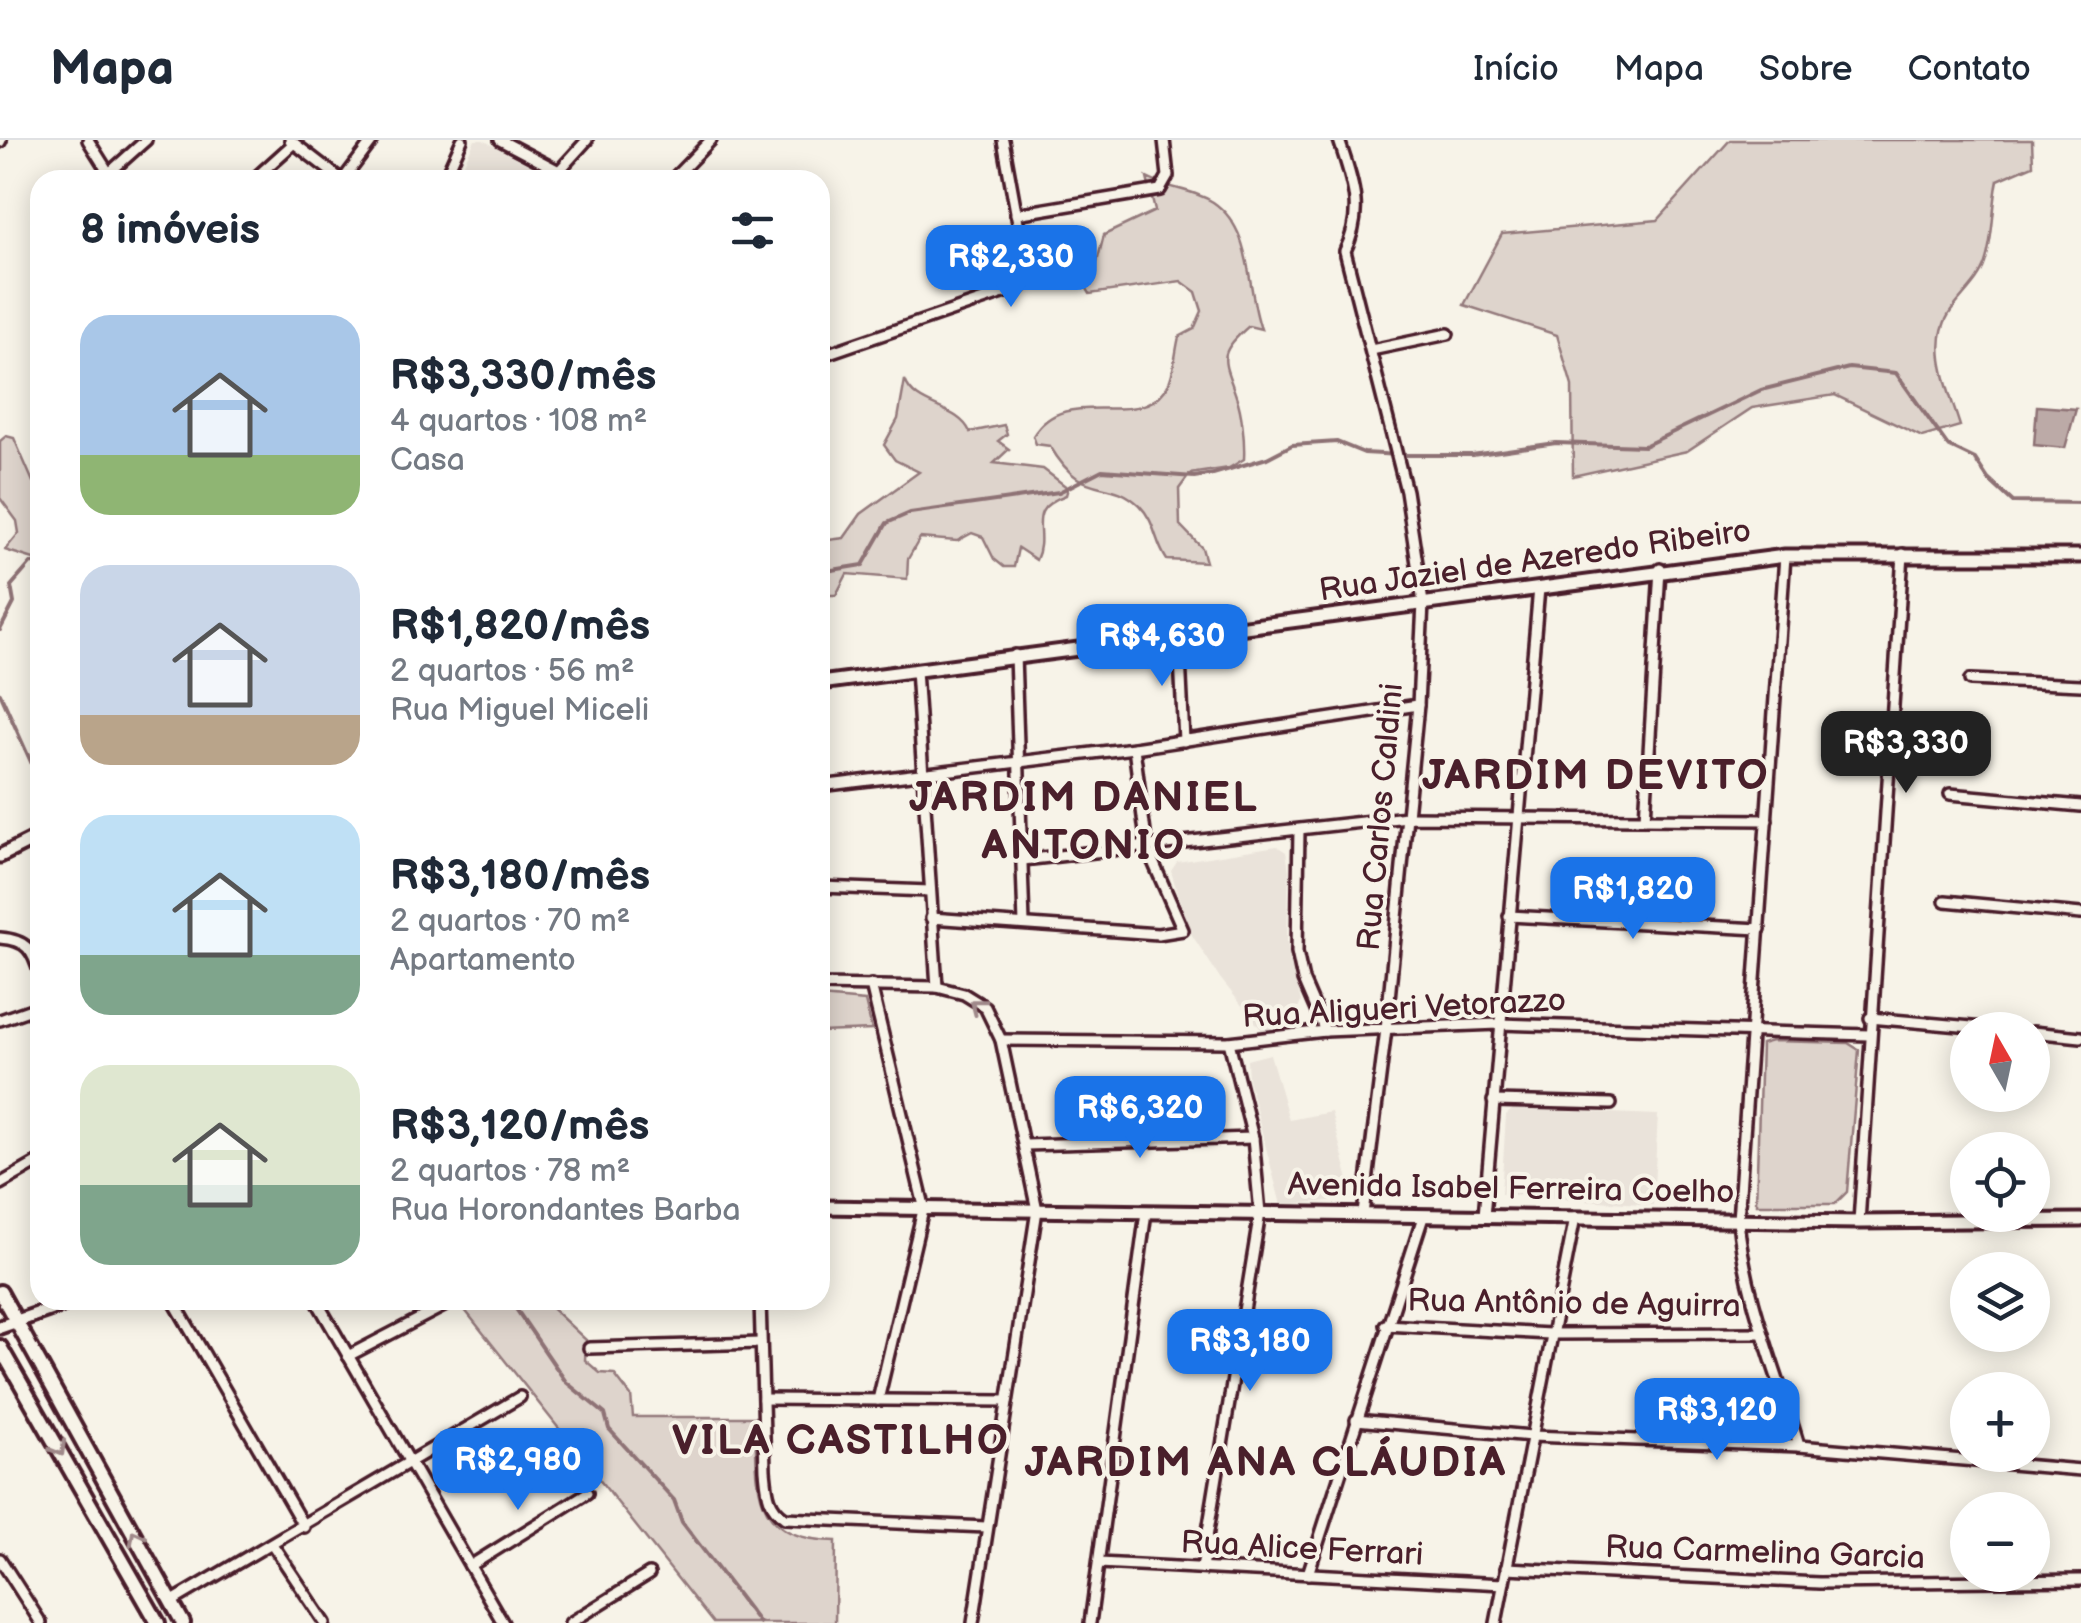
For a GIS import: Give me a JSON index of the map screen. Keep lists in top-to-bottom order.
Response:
{
  "streets": {
    "street": [
      "Rua Jaziel de Azeredo Ribeiro",
      "Rua Carlos Caldini",
      "Rua Aligueri Vetorazzo",
      "Avenida Isabel Ferreira Coelho",
      "Rua Antônio de Aguirra",
      "Rua Alice Ferrari",
      "Rua Carmelina Garcia"
    ]
  },
  "crossings": [
    ["Rua Jaziel de Azeredo Ribeiro", "Rua Carlos Caldini"],
    ["Rua Carlos Caldini", "Rua Aligueri Vetorazzo"],
    ["Rua Carlos Caldini", "Avenida Isabel Ferreira Coelho"]
  ],
  "districts": [
    "JARDIM DEVITO",
    "JARDIM DANIEL ANTONIO",
    "VILA CASTILHO",
    "JARDIM ANA CLÁUDIA"
  ],
  "north": "top",
  "page": {
    "header": "Mapa",
    "nav": [
      "Início",
      "Mapa",
      "Sobre",
      "Contato"
    ],
    "heading": "8 imóveis",
    "price": [
      "R$2,330",
      "R$4,630",
      "R$3,330",
      "R$1,820",
      "R$6,320",
      "R$3,180",
      "R$3,120",
      "R$2,980"
    ],
    "list": [
      {
        "name": "R$3,330/mês",
        "note": "4 quartos · 108 m² · Casa"
      },
      {
        "name": "R$1,820/mês",
        "note": "2 quartos · 56 m² · Rua Miguel Miceli"
      },
      {
        "name": "R$3,180/mês",
        "note": "2 quartos · 70 m² · Apartamento"
      },
      {
        "name": "R$3,120/mês",
        "note": "2 quartos · 78 m² · Rua Horondantes Barba"
      }
    ],
    "map_buttons": ["+", "−"]
  }
}
